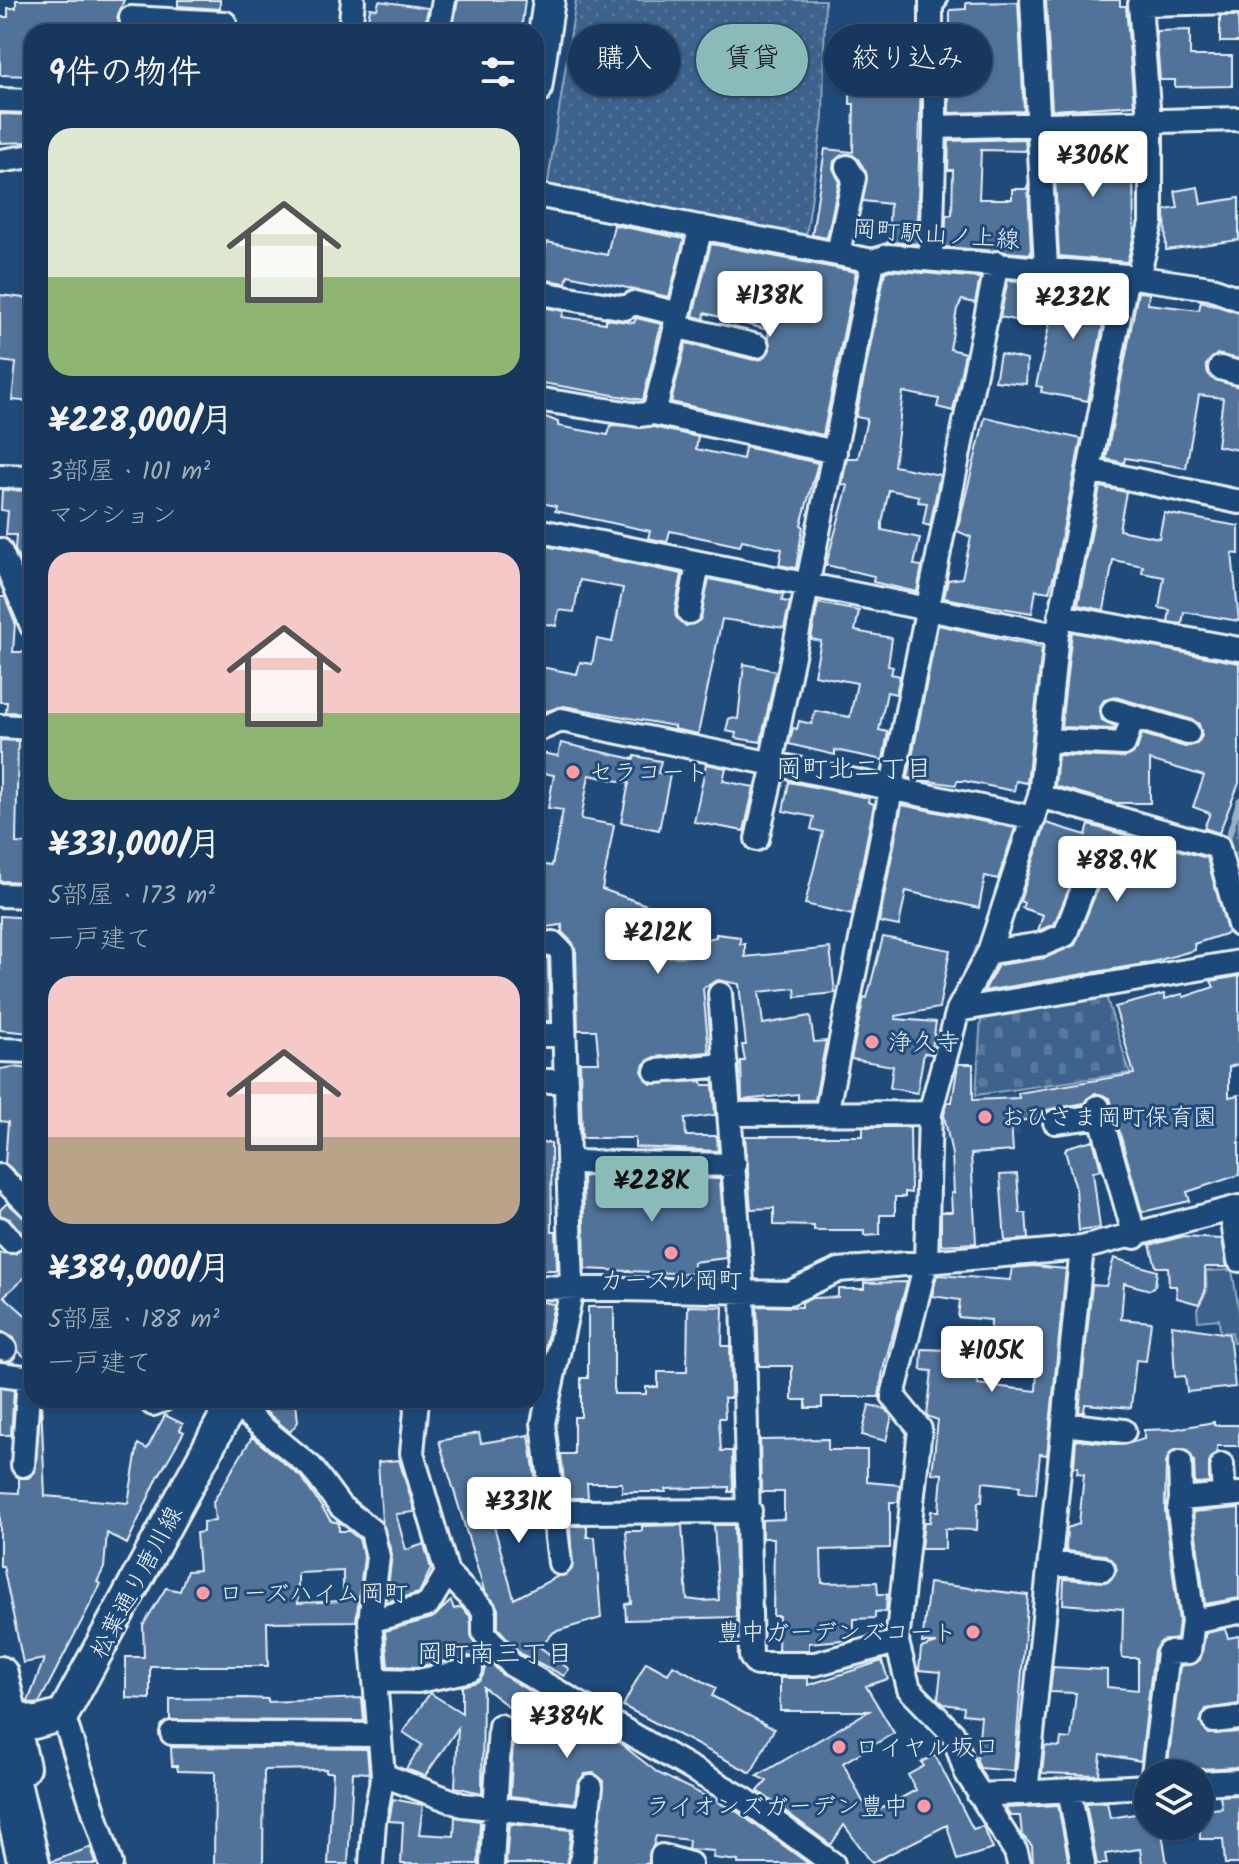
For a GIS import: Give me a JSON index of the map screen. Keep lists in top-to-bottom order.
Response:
{
  "streets": {
    "street": ["岡町駅山ノ上線", "松葉通り唐川線"]
  },
  "districts": ["岡町北二丁目", "岡町南三丁目"],
  "places": [
    "セラコート",
    "浄久寺",
    "おひさま岡町保育園",
    "カースル岡町",
    "ローズハイム岡町",
    "豊中ガーデンズコート",
    "ロイヤル坂口",
    "ライオンズガーデン豊中"
  ],
  "page": {
    "chip": ["購入", "賃貸", "絞り込み"],
    "heading": "9件の物件",
    "list": [
      {
        "name": "¥228,000/月",
        "note": "3部屋 · 101 m² · マンション"
      },
      {
        "name": "¥331,000/月",
        "note": "5部屋 · 173 m² · 一戸建て"
      },
      {
        "name": "¥384,000/月",
        "note": "5部屋 · 188 m² · 一戸建て"
      }
    ],
    "price": [
      "¥306K",
      "¥138K",
      "¥232K",
      "¥88.9K",
      "¥212K",
      "¥228K",
      "¥105K",
      "¥331K",
      "¥384K"
    ]
  }
}
